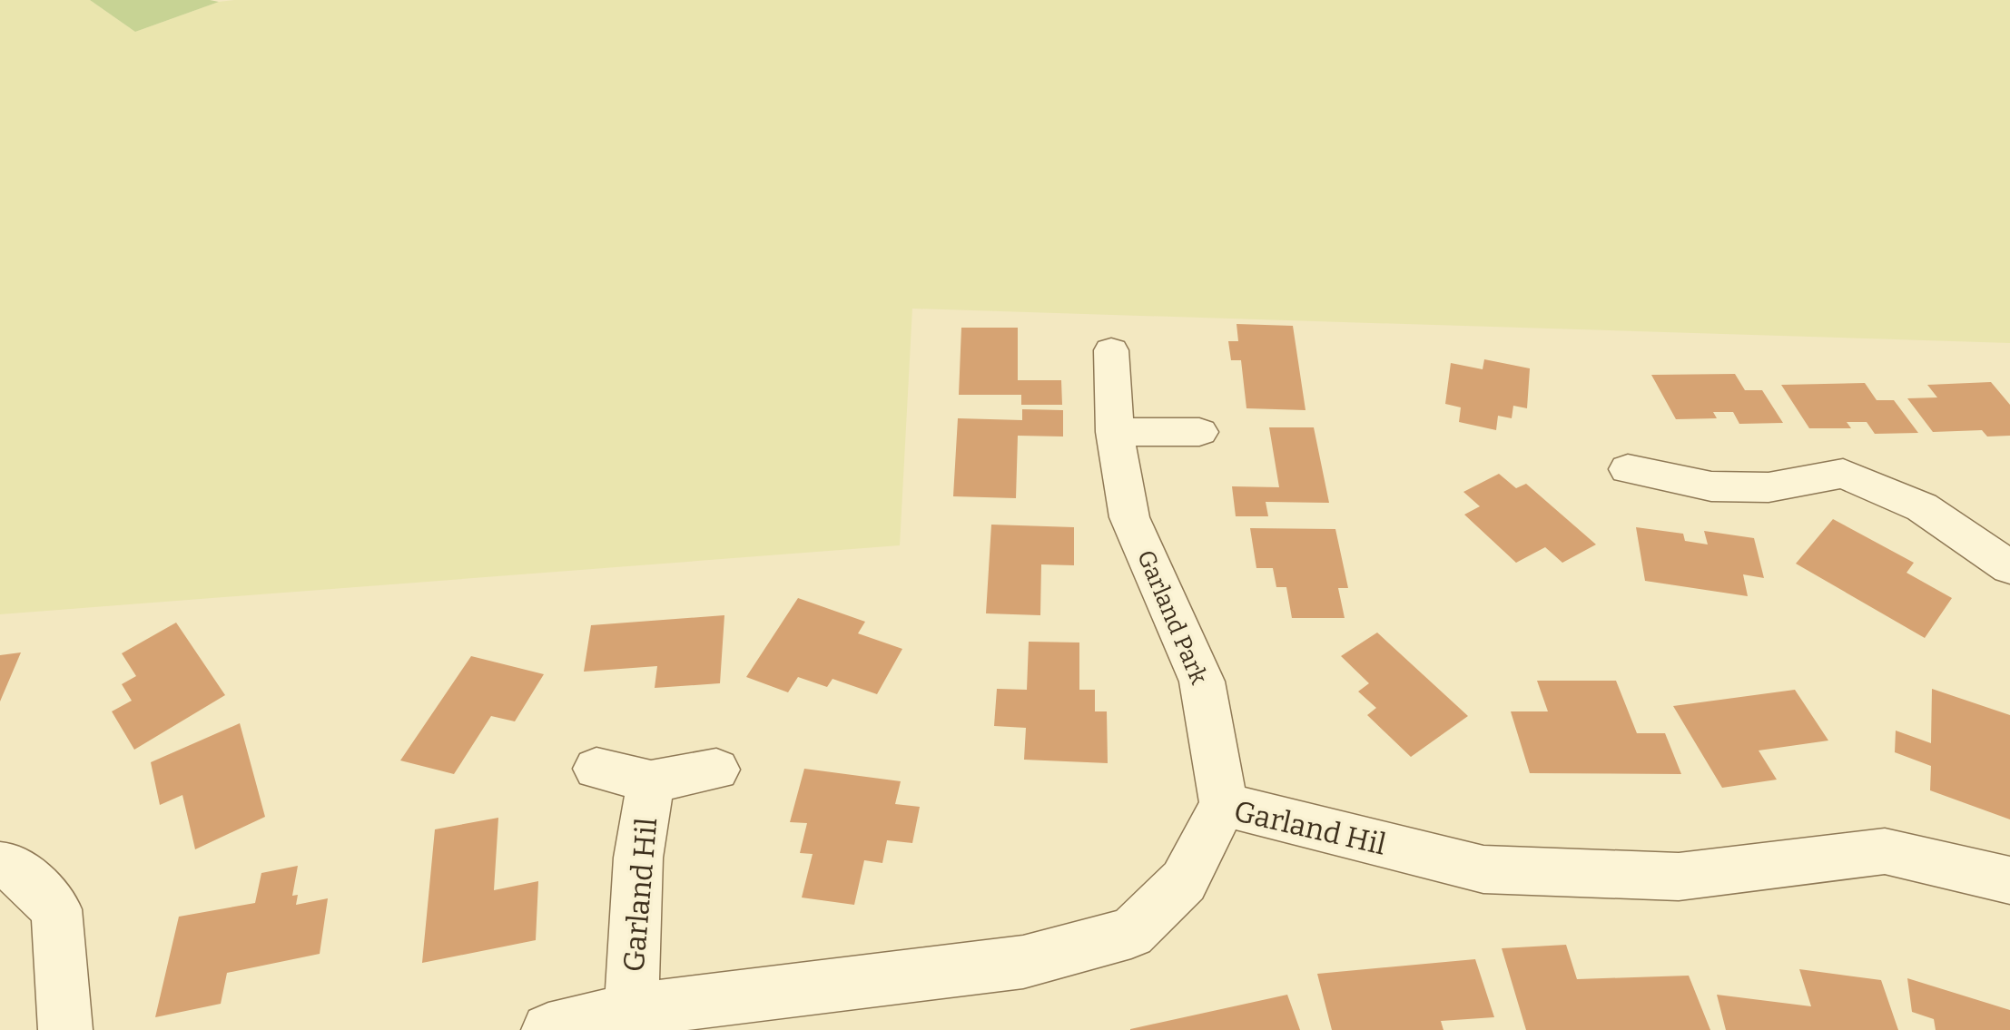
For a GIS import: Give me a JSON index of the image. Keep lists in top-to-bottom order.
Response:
{
  "streets": {
    "street": ["Garland Park", "Garland Hil"]
  },
  "crossings": [
    ["Garland Park", "Garland Hil"]
  ]
}
